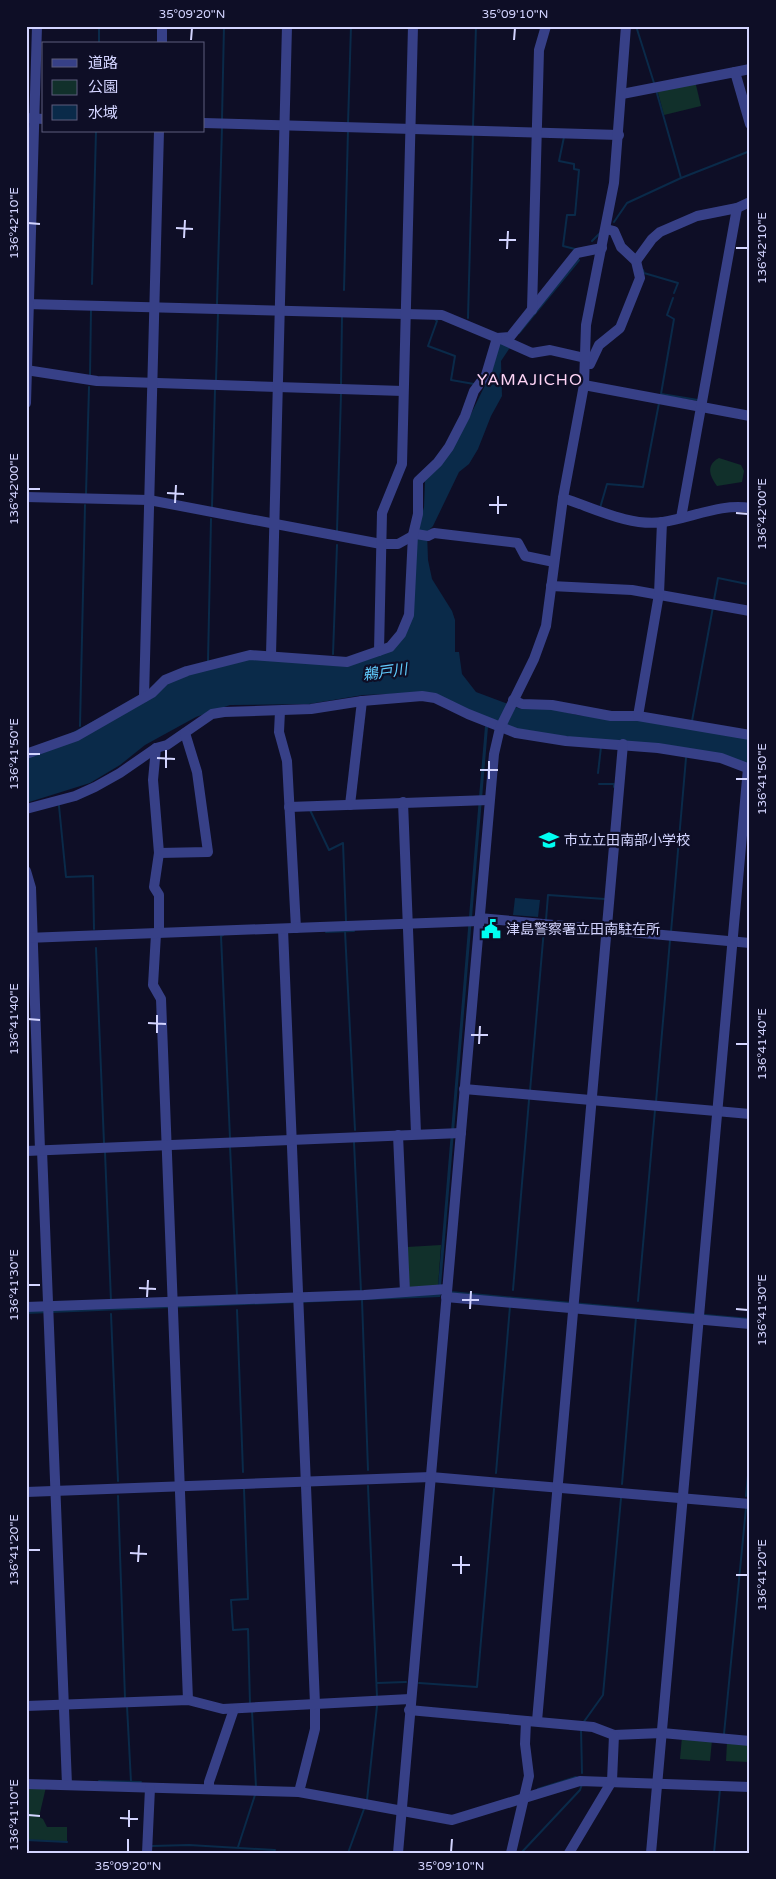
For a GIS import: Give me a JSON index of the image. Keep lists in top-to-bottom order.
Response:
{
  "districts": ["YAMAJICHO"],
  "water": ["鵜戸川"],
  "places": {
    "school or university": ["市立立田南部小学校"],
    "public building": ["津島警察署立田南駐在所"]
  },
  "legend": ["道路", "公園", "水域"],
  "coordinates": [
    "35°09'20\"N",
    "35°09'10\"N",
    "136°42'10\"E",
    "136°42'00\"E",
    "136°41'50\"E",
    "136°41'40\"E",
    "136°41'30\"E",
    "136°41'20\"E",
    "136°41'10\"E"
  ]
}
